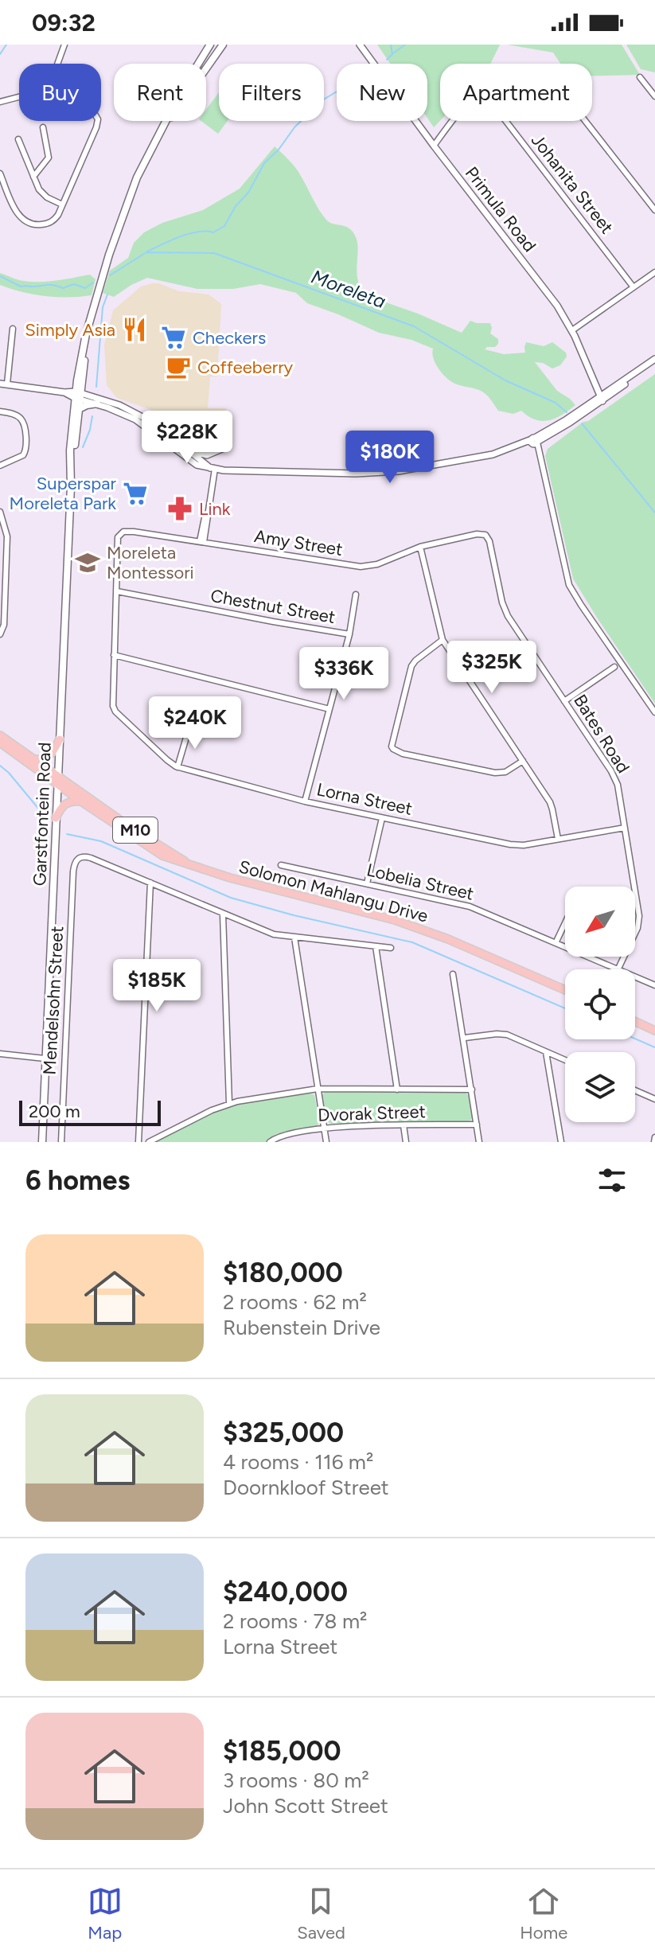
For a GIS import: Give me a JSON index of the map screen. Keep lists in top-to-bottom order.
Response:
{
  "streets": {
    "main road": ["Garstfontein Road", "M10", "Solomon Mahlangu Drive"],
    "street": [
      "Johanita Street",
      "Primula Road",
      "Amy Street",
      "Chestnut Street",
      "Bates Road",
      "Lorna Street",
      "Lobelia Street",
      "Mendelsohn Street",
      "Dvorak Street"
    ]
  },
  "crossings": [
    ["Amy Street", "Chestnut Street"],
    ["Amy Street", "Bates Road"],
    ["Bates Road", "Lorna Street"],
    ["Garstfontein Road", "Solomon Mahlangu Drive"]
  ],
  "water": ["Moreleta"],
  "places": {
    "restaurant": ["Simply Asia"],
    "supermarket": ["Checkers", "Superspar Moreleta Park"],
    "cafe": ["Coffeeberry"],
    "pharmacy": ["Link"],
    "school or university": ["Moreleta Montessori"]
  },
  "scale_bar": "200 m",
  "north": "bottom left",
  "page": {
    "status": "09:32",
    "chip": [
      "Buy",
      "Rent",
      "Filters",
      "New",
      "Apartment"
    ],
    "price": [
      "$228K",
      "$180K",
      "$325K",
      "$336K",
      "$240K",
      "$185K"
    ],
    "scale": "200 m",
    "heading": "6 homes",
    "list": [
      {
        "name": "$180,000",
        "note": "2 rooms · 62 m² · Rubenstein Drive"
      },
      {
        "name": "$325,000",
        "note": "4 rooms · 116 m² · Doornkloof Street"
      },
      {
        "name": "$240,000",
        "note": "2 rooms · 78 m² · Lorna Street"
      },
      {
        "name": "$185,000",
        "note": "3 rooms · 80 m² · John Scott Street"
      }
    ],
    "tabs": ["Map", "Saved", "Home"]
  }
}
